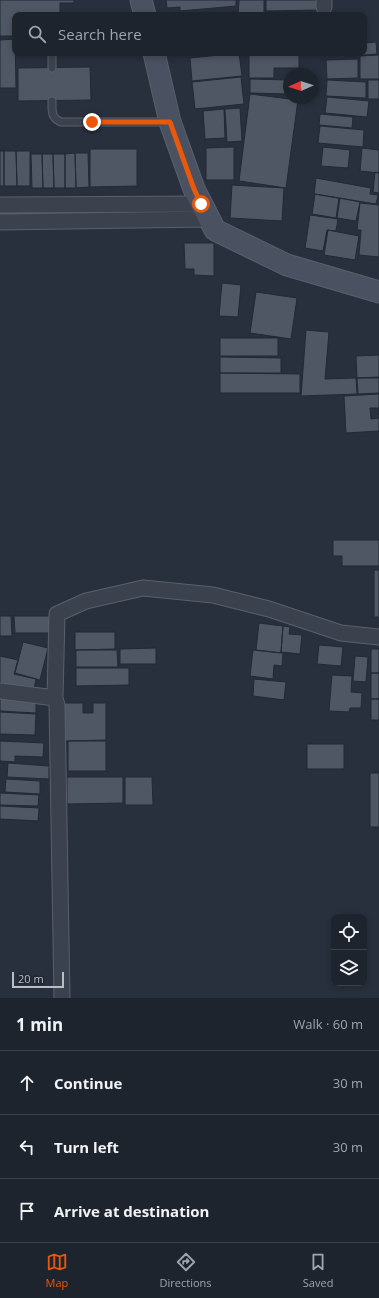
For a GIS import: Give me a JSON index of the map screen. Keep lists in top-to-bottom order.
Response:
{
  "scale_bar": "20 m",
  "north": "left",
  "page": {
    "search": "Search here",
    "scale": "20 m",
    "heading": ["1 min", "Walk · 60 m"],
    "list": [
      ["Continue", "30 m"],
      ["Turn left", "30 m"],
      "Arrive at destination"
    ],
    "nav": ["Map", "Directions", "Saved"]
  }
}
